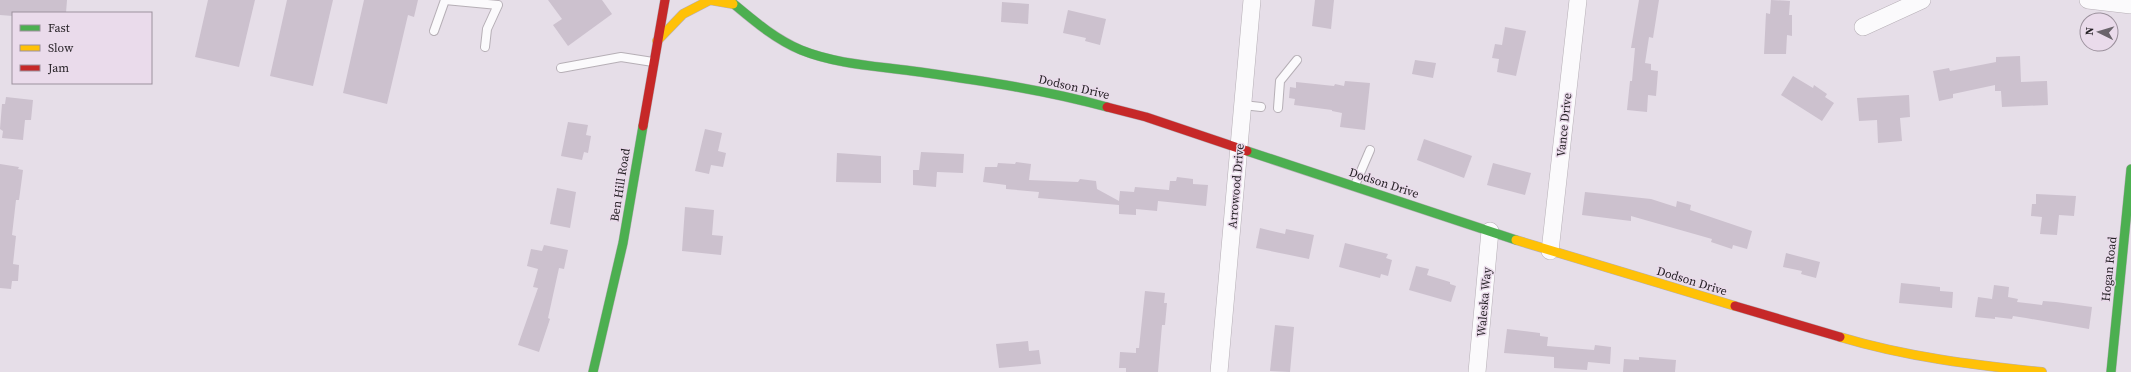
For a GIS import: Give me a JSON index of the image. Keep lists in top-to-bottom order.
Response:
{
  "streets": {
    "street": [
      "Dodson Drive",
      "Vance Drive",
      "Ben Hill Road",
      "Arrowood Drive",
      "Hogan Road",
      "Waleska Way"
    ]
  },
  "crossings": [
    ["Dodson Drive", "Vance Drive"],
    ["Dodson Drive", "Arrowood Drive"],
    ["Dodson Drive", "Waleska Way"]
  ],
  "legend": ["Fast", "Slow", "Jam"],
  "north": "left"
}
